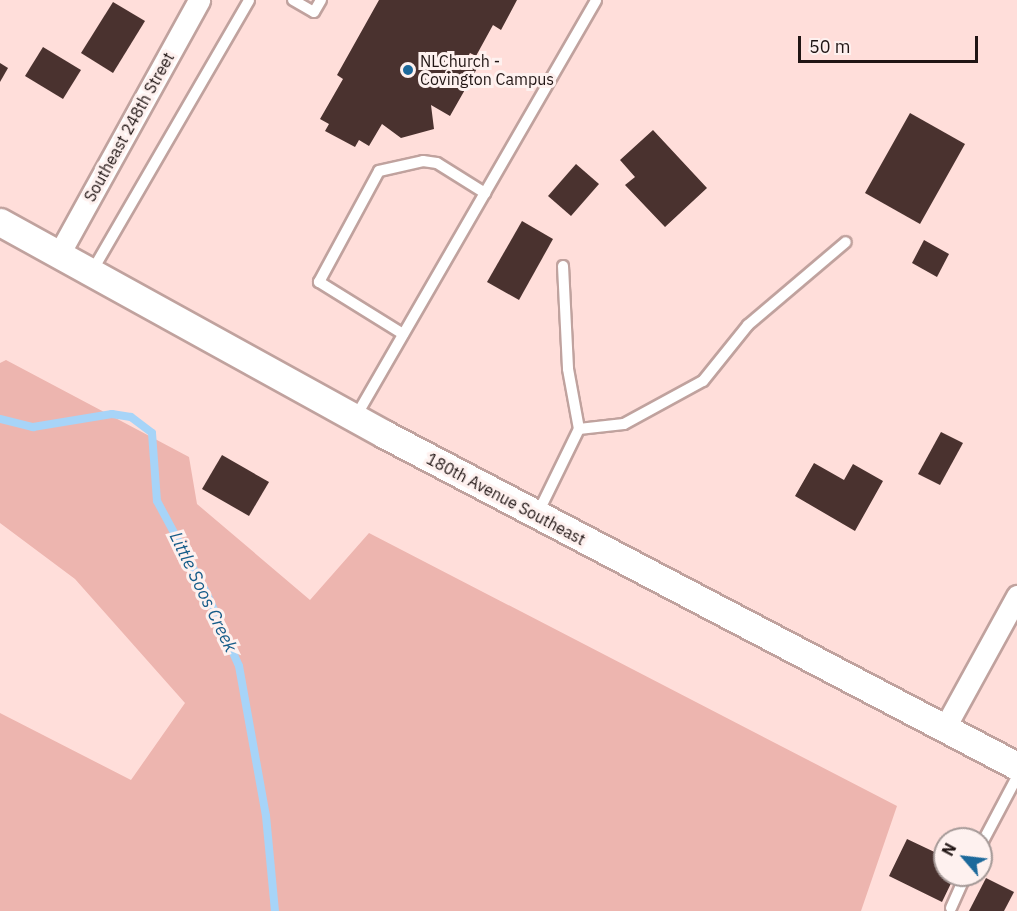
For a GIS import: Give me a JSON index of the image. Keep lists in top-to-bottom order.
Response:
{
  "streets": {
    "street": ["Southeast 248th Street", "180th Avenue Southeast"]
  },
  "crossings": [
    ["Southeast 248th Street", "180th Avenue Southeast"]
  ],
  "water": ["Little Soos Creek"],
  "places": ["NLChurch - Covington Campus"],
  "scale_bar": "50 m",
  "north": "top left"
}
